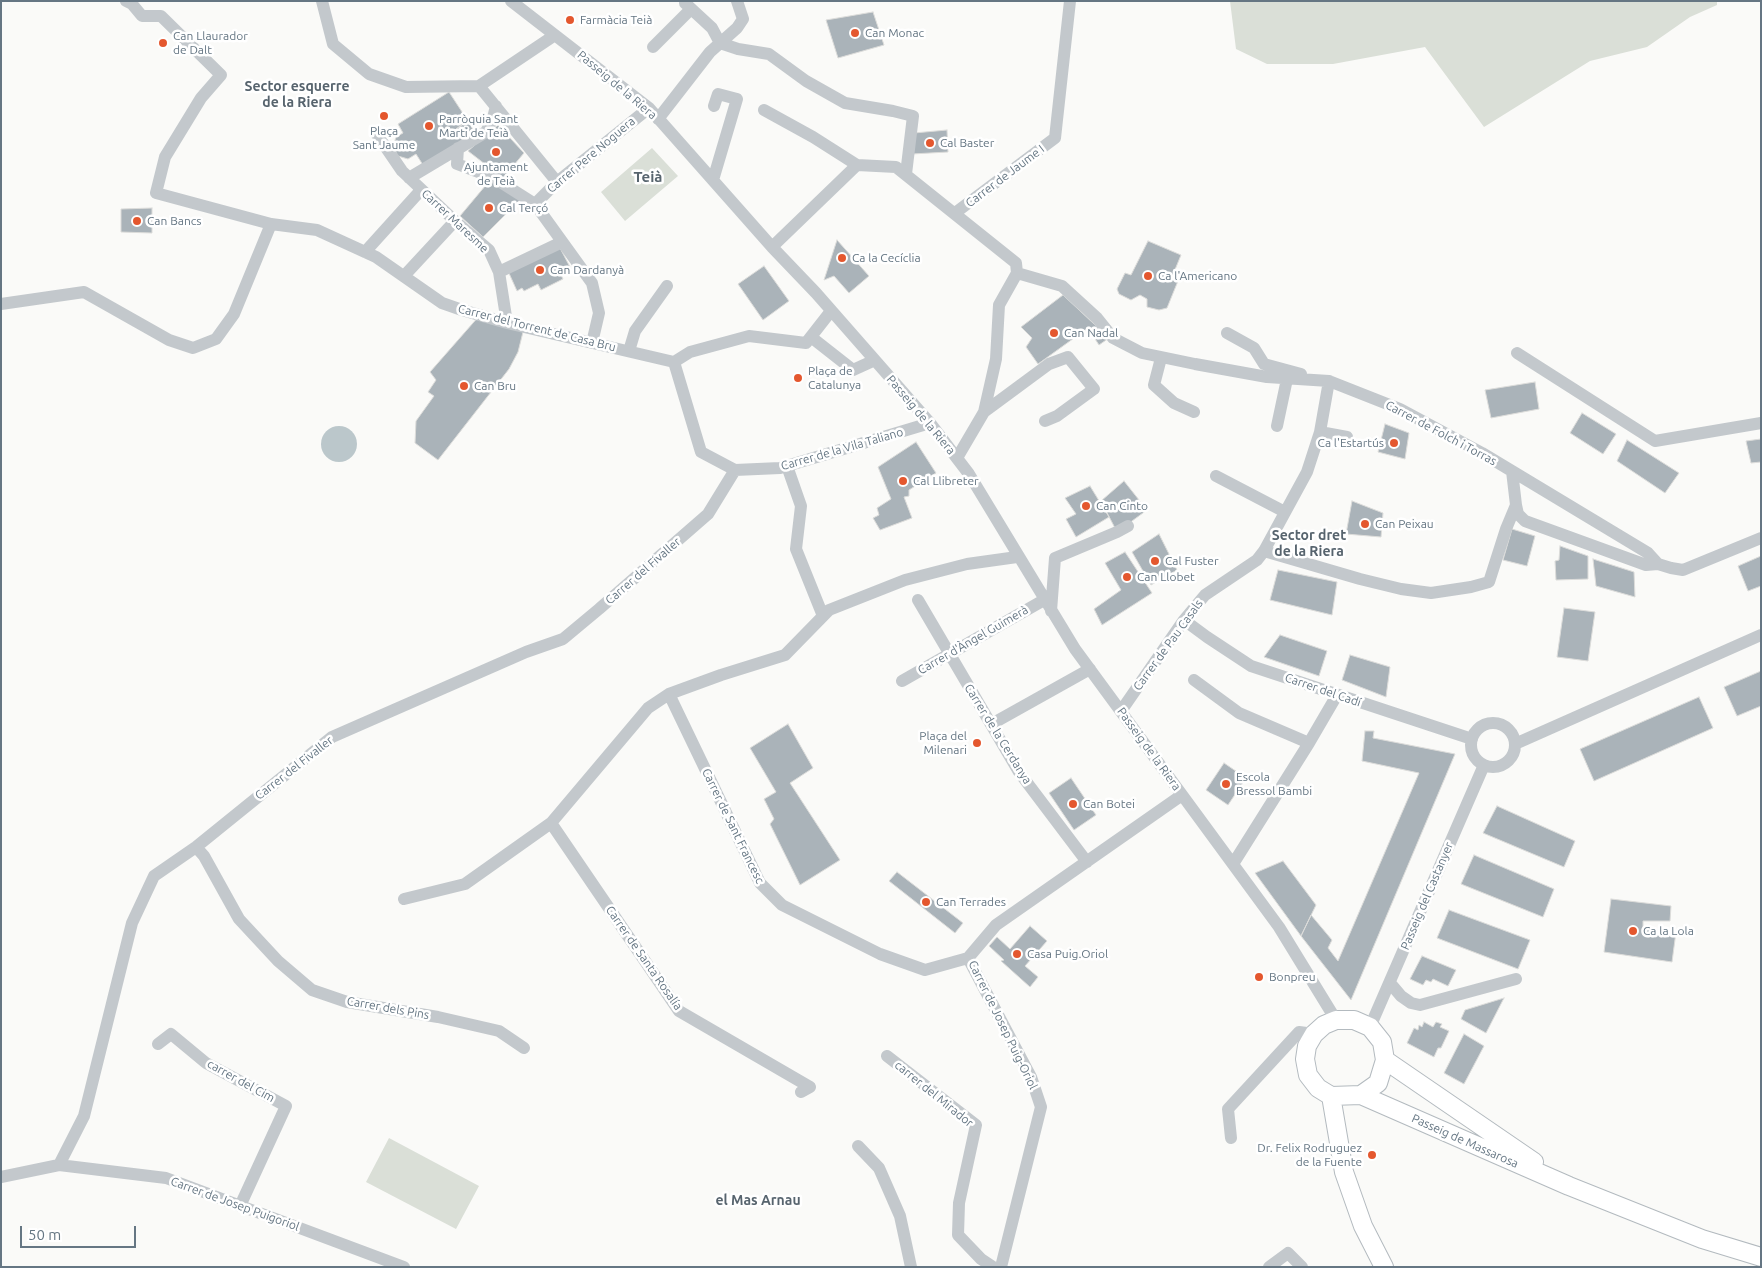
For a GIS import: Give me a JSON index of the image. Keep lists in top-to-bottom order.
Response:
{
  "streets": {
    "street": [
      "Passeig de la Riera",
      "Carrer Pere Noguera",
      "Carrer de Jaume I",
      "Carrer Maresme",
      "Carrer del Torrent de Casa Bru",
      "Carrer de Folch i Torras",
      "Carrer de la Vila Taliano",
      "Carrer del Fivaller",
      "Carrer d'Àngel Guimerà",
      "Carrer de Pau Casals",
      "Carrer del Cadí",
      "Carrer de la Cerdanya",
      "Carrer de Sant Francesc",
      "Passeig del Castanyer",
      "Carrer de Santa Rosalía",
      "Carrer dels Pins",
      "Carrer de Josep Puig-Oriol",
      "carrer del Cim",
      "carrer del Mirador",
      "Passeig de Massarosa",
      "Carrer de Josep Puigoriol"
    ]
  },
  "crossings": [
    ["Passeig de la Riera", "Carrer Pere Noguera"],
    ["Passeig de la Riera", "Carrer de la Vila Taliano"],
    ["Passeig de la Riera", "Carrer d'Àngel Guimerà"],
    ["Passeig de la Riera", "Carrer de Pau Casals"],
    ["Passeig de la Riera", "Passeig del Castanyer"],
    ["Passeig de la Riera", "Carrer de Josep Puig-Oriol"],
    ["Passeig de la Riera", "Passeig de Massarosa"],
    ["Carrer Maresme", "Carrer del Torrent de Casa Bru"],
    ["Carrer de Folch i Torras", "Carrer de Pau Casals"],
    ["Carrer de la Vila Taliano", "Carrer del Fivaller"],
    ["Carrer del Fivaller", "Carrer dels Pins"],
    ["Carrer del Fivaller", "Carrer de Josep Puigoriol"],
    ["Carrer d'Àngel Guimerà", "Carrer de la Cerdanya"],
    ["Carrer de Pau Casals", "Carrer del Cadí"],
    ["Carrer del Cadí", "Passeig del Castanyer"],
    ["Carrer de la Cerdanya", "Carrer de Josep Puig-Oriol"],
    ["Carrer de Sant Francesc", "Carrer de Josep Puig-Oriol"],
    ["Passeig del Castanyer", "Passeig de Massarosa"],
    ["carrer del Cim", "Carrer de Josep Puigoriol"]
  ],
  "districts": [
    "Sector esquerre de la Riera",
    "Teià",
    "Sector dret de la Riera",
    "el Mas Arnau"
  ],
  "places": [
    "Farmàcia Teià",
    "Can Monac",
    "Can Llaurador de Dalt",
    "Plaça Sant Jaume",
    "Parròquia Sant Marti de Teià",
    "Cal Baster",
    "Ajuntament de Teià",
    "Cal Terçó",
    "Can Bancs",
    "Ca la Cecíclia",
    "Can Dardanyà",
    "Ca l'Americano",
    "Can Nadal",
    "Plaça de Catalunya",
    "Can Bru",
    "Ca l'Estartús",
    "Cal Llibreter",
    "Can Cinto",
    "Can Peixau",
    "Cal Fuster",
    "Can Llobet",
    "Plaça del Milenari",
    "Escola Bressol Bambi",
    "Can Botei",
    "Can Terrades",
    "Ca la Lola",
    "Casa Puig.Oriol",
    "Bonpreu",
    "Dr. Felix Rodruguez de la Fuente"
  ],
  "scale_bar": "50 m"
}
